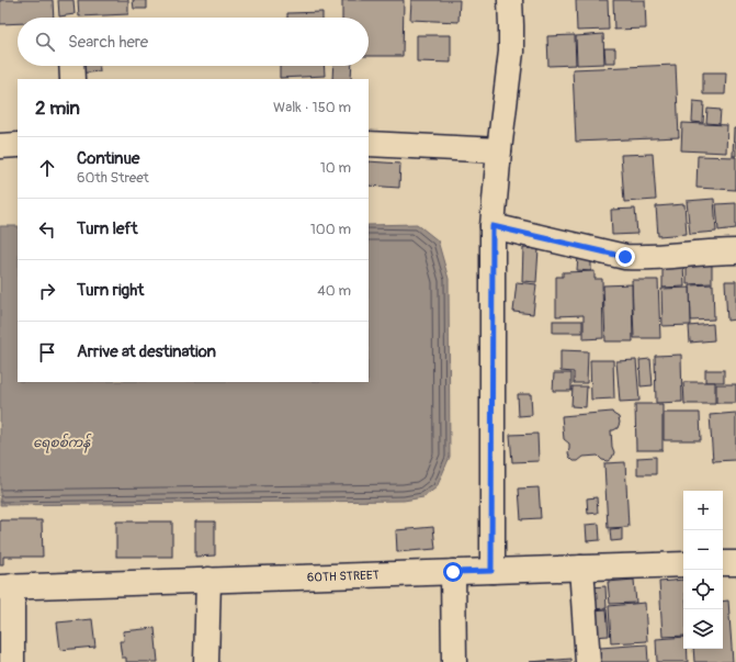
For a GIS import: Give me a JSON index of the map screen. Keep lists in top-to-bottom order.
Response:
{
  "streets": {
    "street": ["60TH STREET"]
  },
  "water": ["ရေစစ်ကန်"],
  "page": {
    "search": "Search here",
    "heading": ["2 min", "Walk · 150 m"],
    "list": [
      ["Continue", "60th Street", "10 m"],
      ["Turn left", "100 m"],
      ["Turn right", "40 m"],
      "Arrive at destination"
    ],
    "map_buttons": ["+", "−"]
  }
}
